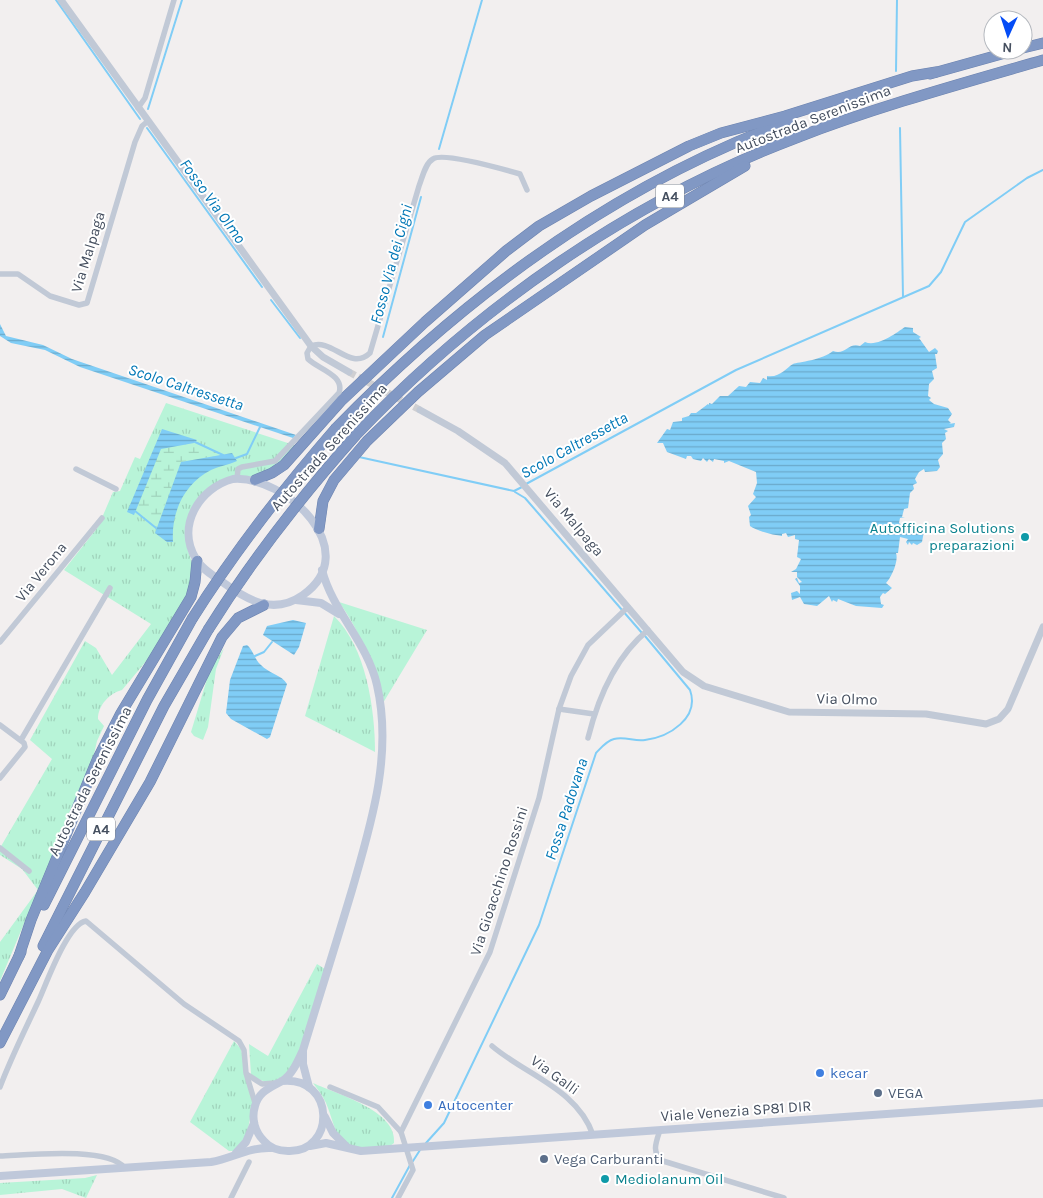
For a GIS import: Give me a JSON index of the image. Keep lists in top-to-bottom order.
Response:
{
  "streets": {
    "highway": ["Autostrada Serenissima", "A4"],
    "main road": ["Viale Venezia SP81 DIR"],
    "street": [
      "Via Malpaga",
      "Via Verona",
      "Via Olmo",
      "Via Gioacchino Rossini",
      "Via Galli"
    ]
  },
  "crossings": [
    ["Via Malpaga", "Via Olmo"],
    ["Via Malpaga", "Via Gioacchino Rossini"],
    ["Via Olmo", "Via Gioacchino Rossini"],
    ["Via Galli", "Viale Venezia SP81 DIR"]
  ],
  "water": [
    "Fosso Via Olmo",
    "Fosso Via dei Cigni",
    "Scolo Caltressetta",
    "Fossa Padovana"
  ],
  "places": [
    "Autofficina Solutions preparazioni",
    "kecar",
    "VEGA",
    "Autocenter",
    "Vega Carburanti",
    "Mediolanum Oil"
  ],
  "north": "bottom"
}
